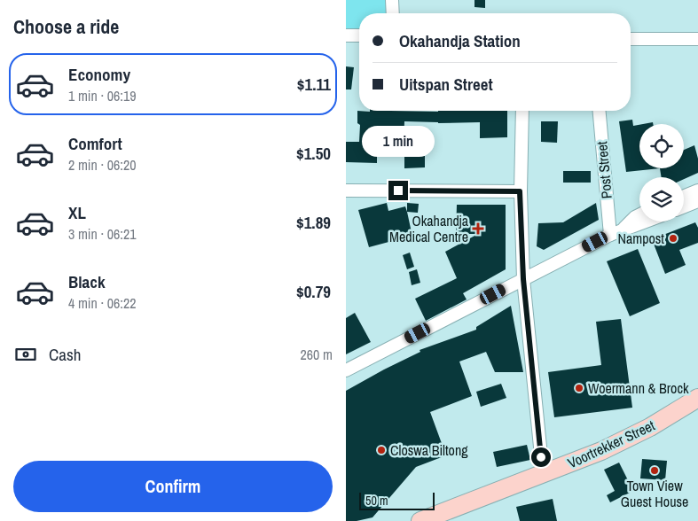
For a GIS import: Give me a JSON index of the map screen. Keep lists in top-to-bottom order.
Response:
{
  "streets": {
    "main road": ["Voortrekker Street"],
    "street": ["Post Street"]
  },
  "places": {
    "health": ["Okahandja Medical Centre"],
    "other": [
      "Nampost",
      "Woermann & Brock",
      "Closwa Biltong",
      "Town View Guest House"
    ]
  },
  "scale_bar": "50 m",
  "page": {
    "heading": "Choose a ride",
    "banner": ["Okahandja Station", "Uitspan Street"],
    "list": [
      {
        "name": "Economy",
        "note": "1 min · 06:19",
        "value": "$1.11"
      },
      {
        "name": "Comfort",
        "note": "2 min · 06:20",
        "value": "$1.50"
      },
      {
        "name": "XL",
        "note": "3 min · 06:21",
        "value": "$1.89"
      },
      {
        "name": "Black",
        "note": "4 min · 06:22",
        "value": "$0.79"
      }
    ],
    "bubble": "1 min",
    "pay": ["Cash", "260 m"],
    "buttons": "Confirm",
    "scale": "50 m"
  }
}
